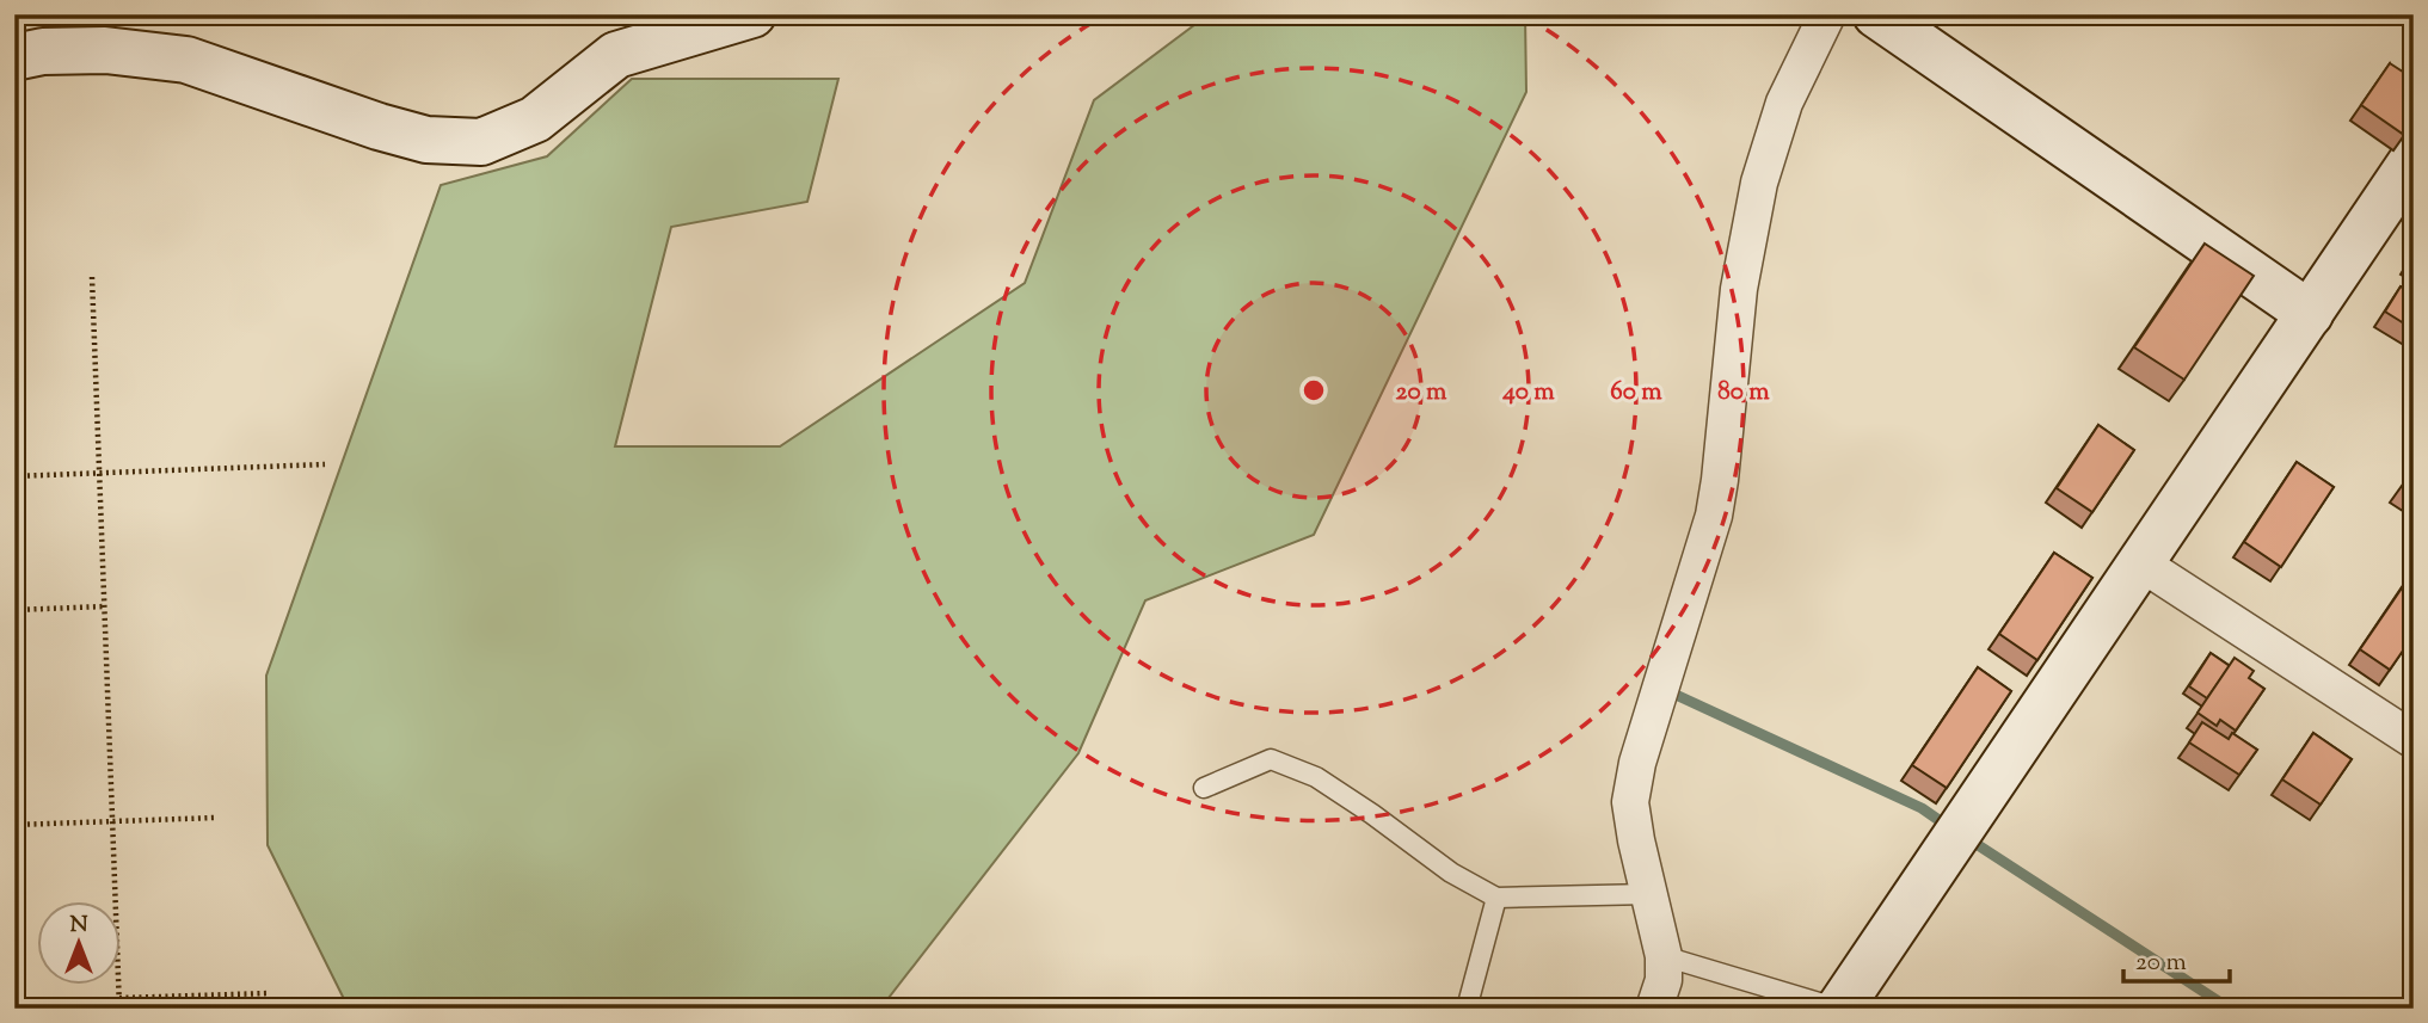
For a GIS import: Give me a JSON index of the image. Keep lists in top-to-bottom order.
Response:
{
  "scale_bar": "20 m",
  "north": "top",
  "rings": [
    "20 m",
    "40 m",
    "60 m",
    "80 m"
  ]
}
